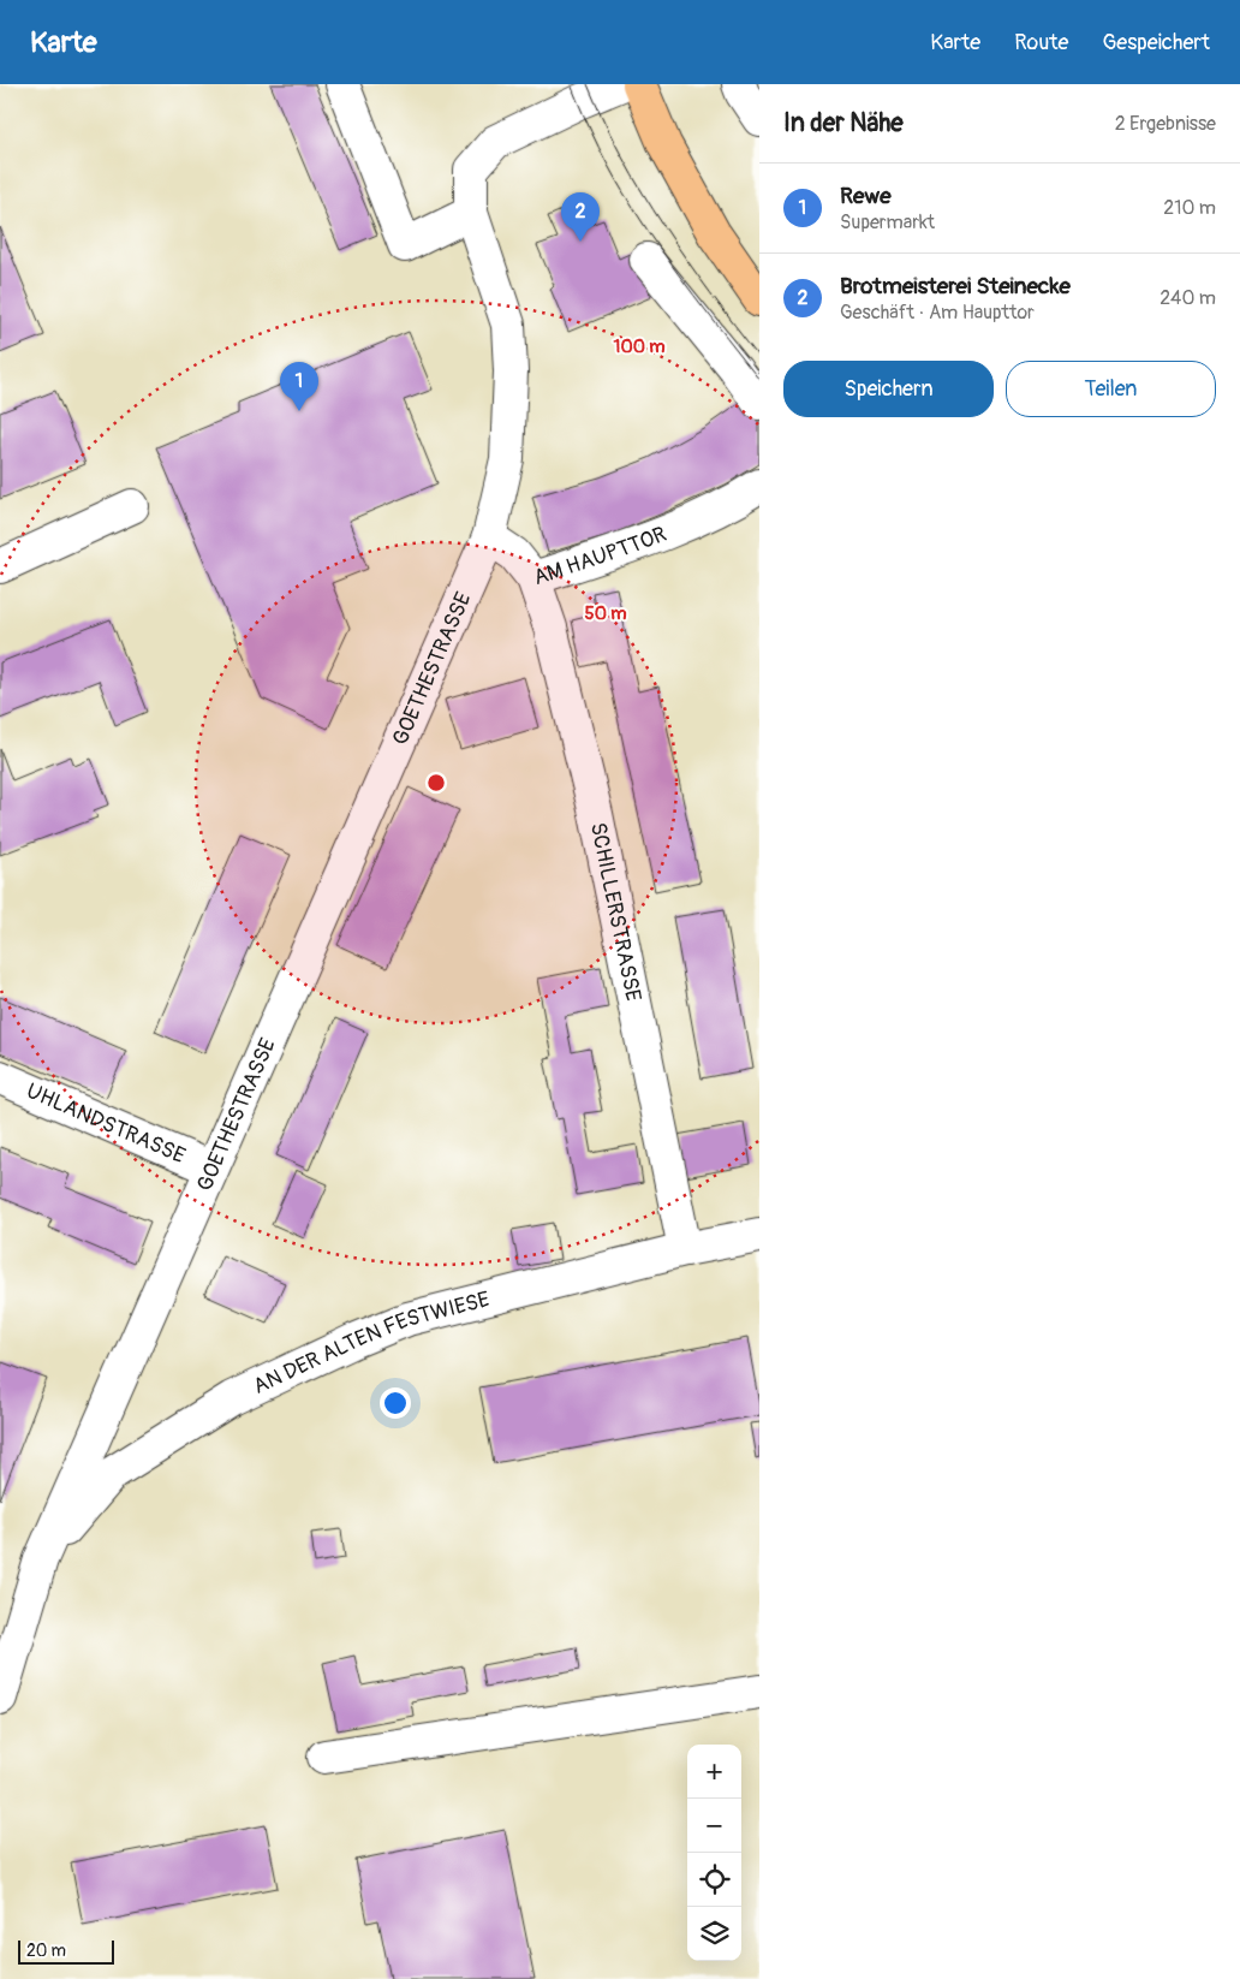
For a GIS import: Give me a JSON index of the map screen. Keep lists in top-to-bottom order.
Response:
{
  "streets": {
    "street": [
      "AM HAUPTTOR",
      "GOETHESTRASSE",
      "SCHILLERSTRASSE",
      "UHLANDSTRASSE",
      "AN DER ALTEN FESTWIESE"
    ]
  },
  "crossings": [
    ["AM HAUPTTOR", "GOETHESTRASSE"],
    ["AM HAUPTTOR", "SCHILLERSTRASSE"],
    ["GOETHESTRASSE", "UHLANDSTRASSE"],
    ["GOETHESTRASSE", "AN DER ALTEN FESTWIESE"],
    ["SCHILLERSTRASSE", "AN DER ALTEN FESTWIESE"]
  ],
  "scale_bar": "20 m",
  "page": {
    "header": "Karte",
    "nav": ["Karte", "Route", "Gespeichert"],
    "heading": ["In der Nähe", "2 Ergebnisse"],
    "list": [
      {
        "mark": "1",
        "name": "Rewe",
        "note": "Supermarkt",
        "value": "210 m"
      },
      {
        "mark": "2",
        "name": "Brotmeisterei Steinecke",
        "note": "Geschäft · Am Haupttor",
        "value": "240 m"
      }
    ],
    "pins": ["2", "1"],
    "buttons": ["Speichern", "Teilen"],
    "map_buttons": ["+", "−"],
    "scale": "20 m"
  },
  "rings": ["100 m", "50 m"]
}
